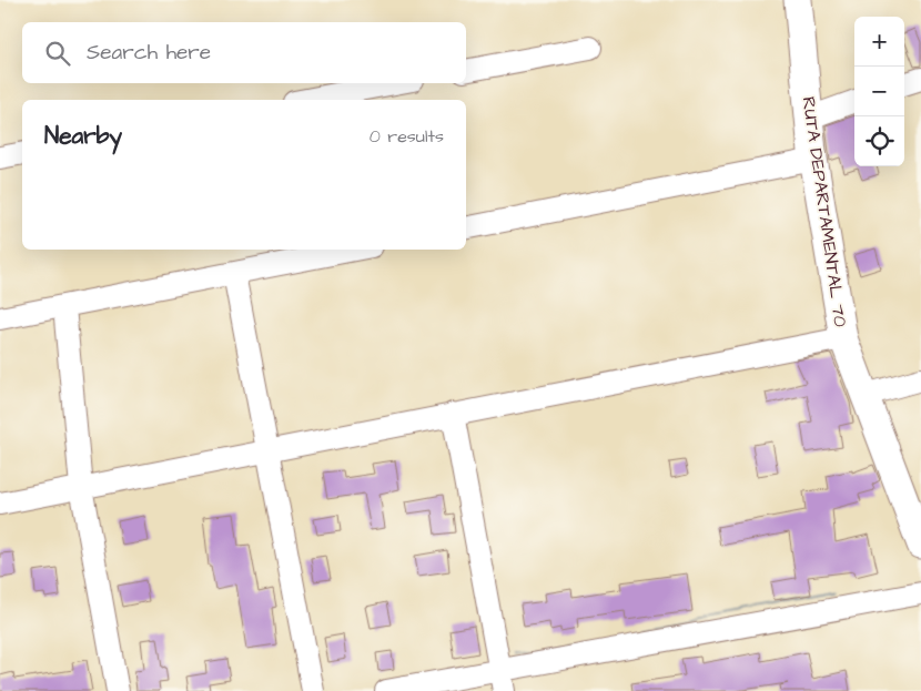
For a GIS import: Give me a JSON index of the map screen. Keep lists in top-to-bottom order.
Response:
{
  "streets": {
    "main road": ["RUTA DEPARTAMENTAL 70"]
  },
  "page": {
    "map_buttons": ["+", "−"],
    "search": "Search here",
    "heading": ["Nearby", "0 results"]
  }
}
